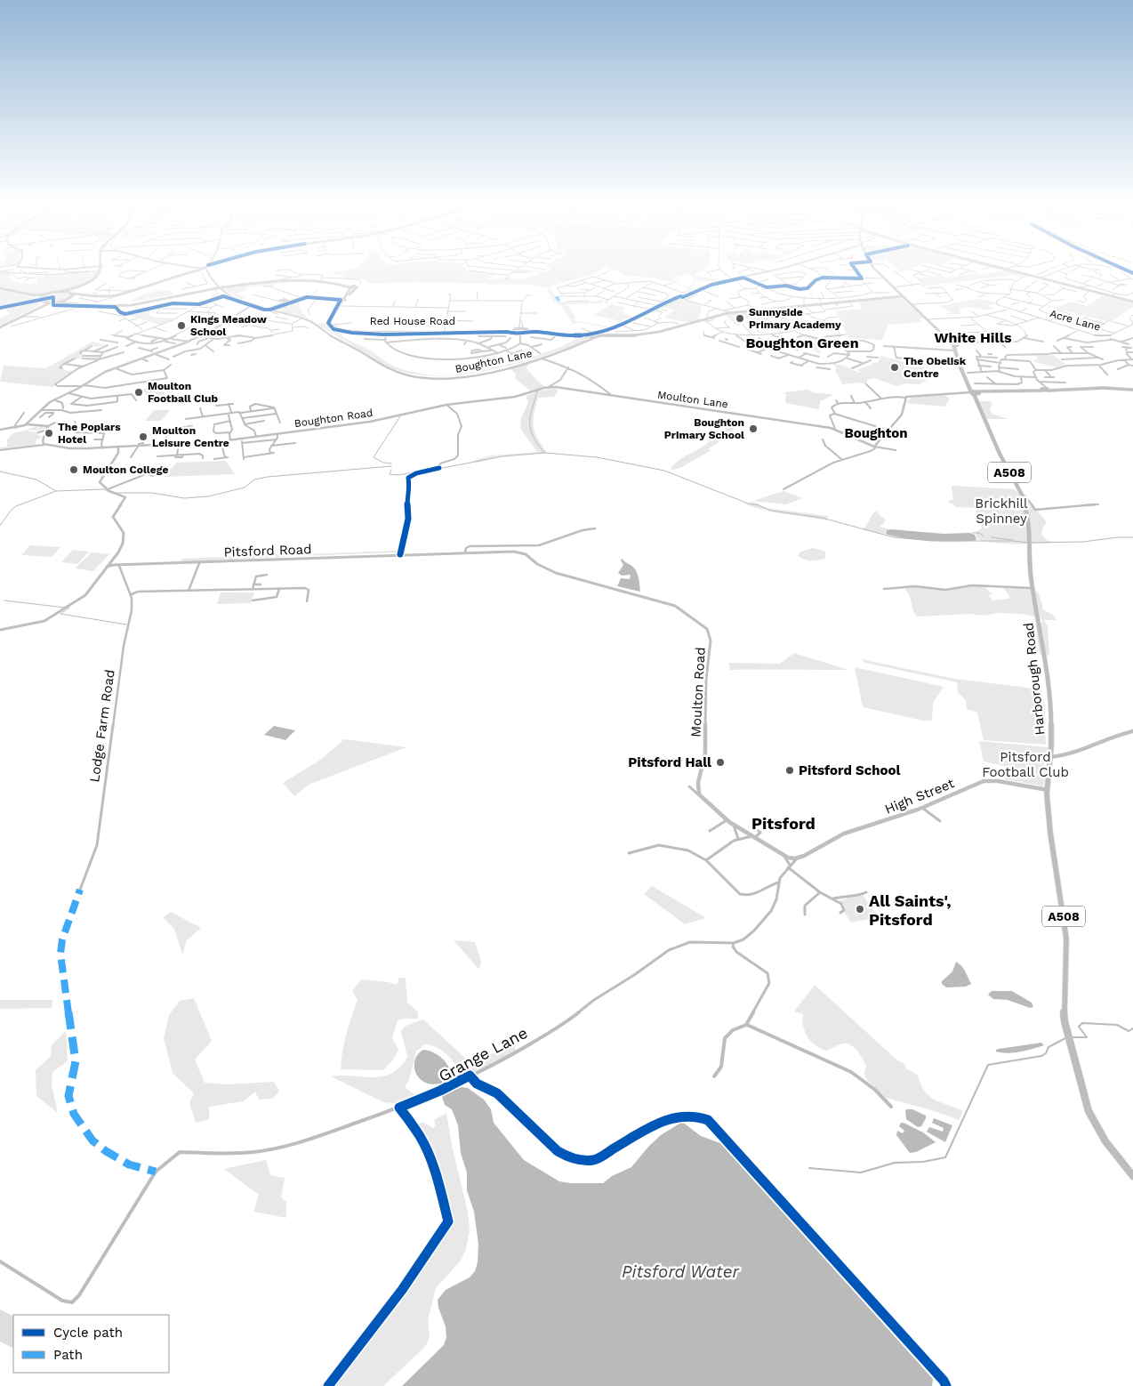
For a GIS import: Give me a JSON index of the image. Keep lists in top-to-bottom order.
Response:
{
  "streets": {
    "highway": ["A508", "Harborough Road"],
    "main road": ["Red House Road"],
    "street": [
      "Acre Lane",
      "Boughton Lane",
      "Moulton Lane",
      "Boughton Road",
      "Pitsford Road",
      "Moulton Road",
      "Lodge Farm Road",
      "High Street",
      "Grange Lane"
    ]
  },
  "crossings": [
    ["Moulton Lane", "Boughton Road"],
    ["A508", "Harborough Road"],
    ["Pitsford Road", "Moulton Road"],
    ["Pitsford Road", "Lodge Farm Road"],
    ["Harborough Road", "High Street"]
  ],
  "districts": [
    "White Hills",
    "Boughton Green",
    "Boughton",
    "Pitsford"
  ],
  "water": ["Pitsford Water"],
  "parks": ["Brickhill Spinney", "Pitsford Football Club"],
  "places": [
    "Sunnyside Primary Academy",
    "Kings Meadow School",
    "The Obelisk Centre",
    "Moulton Football Club",
    "Boughton Primary School",
    "The Poplars Hotel",
    "Moulton Leisure Centre",
    "Moulton College",
    "Pitsford Hall",
    "Pitsford School",
    "All Saints', Pitsford"
  ],
  "legend": ["Cycle path", "Path"]
}
